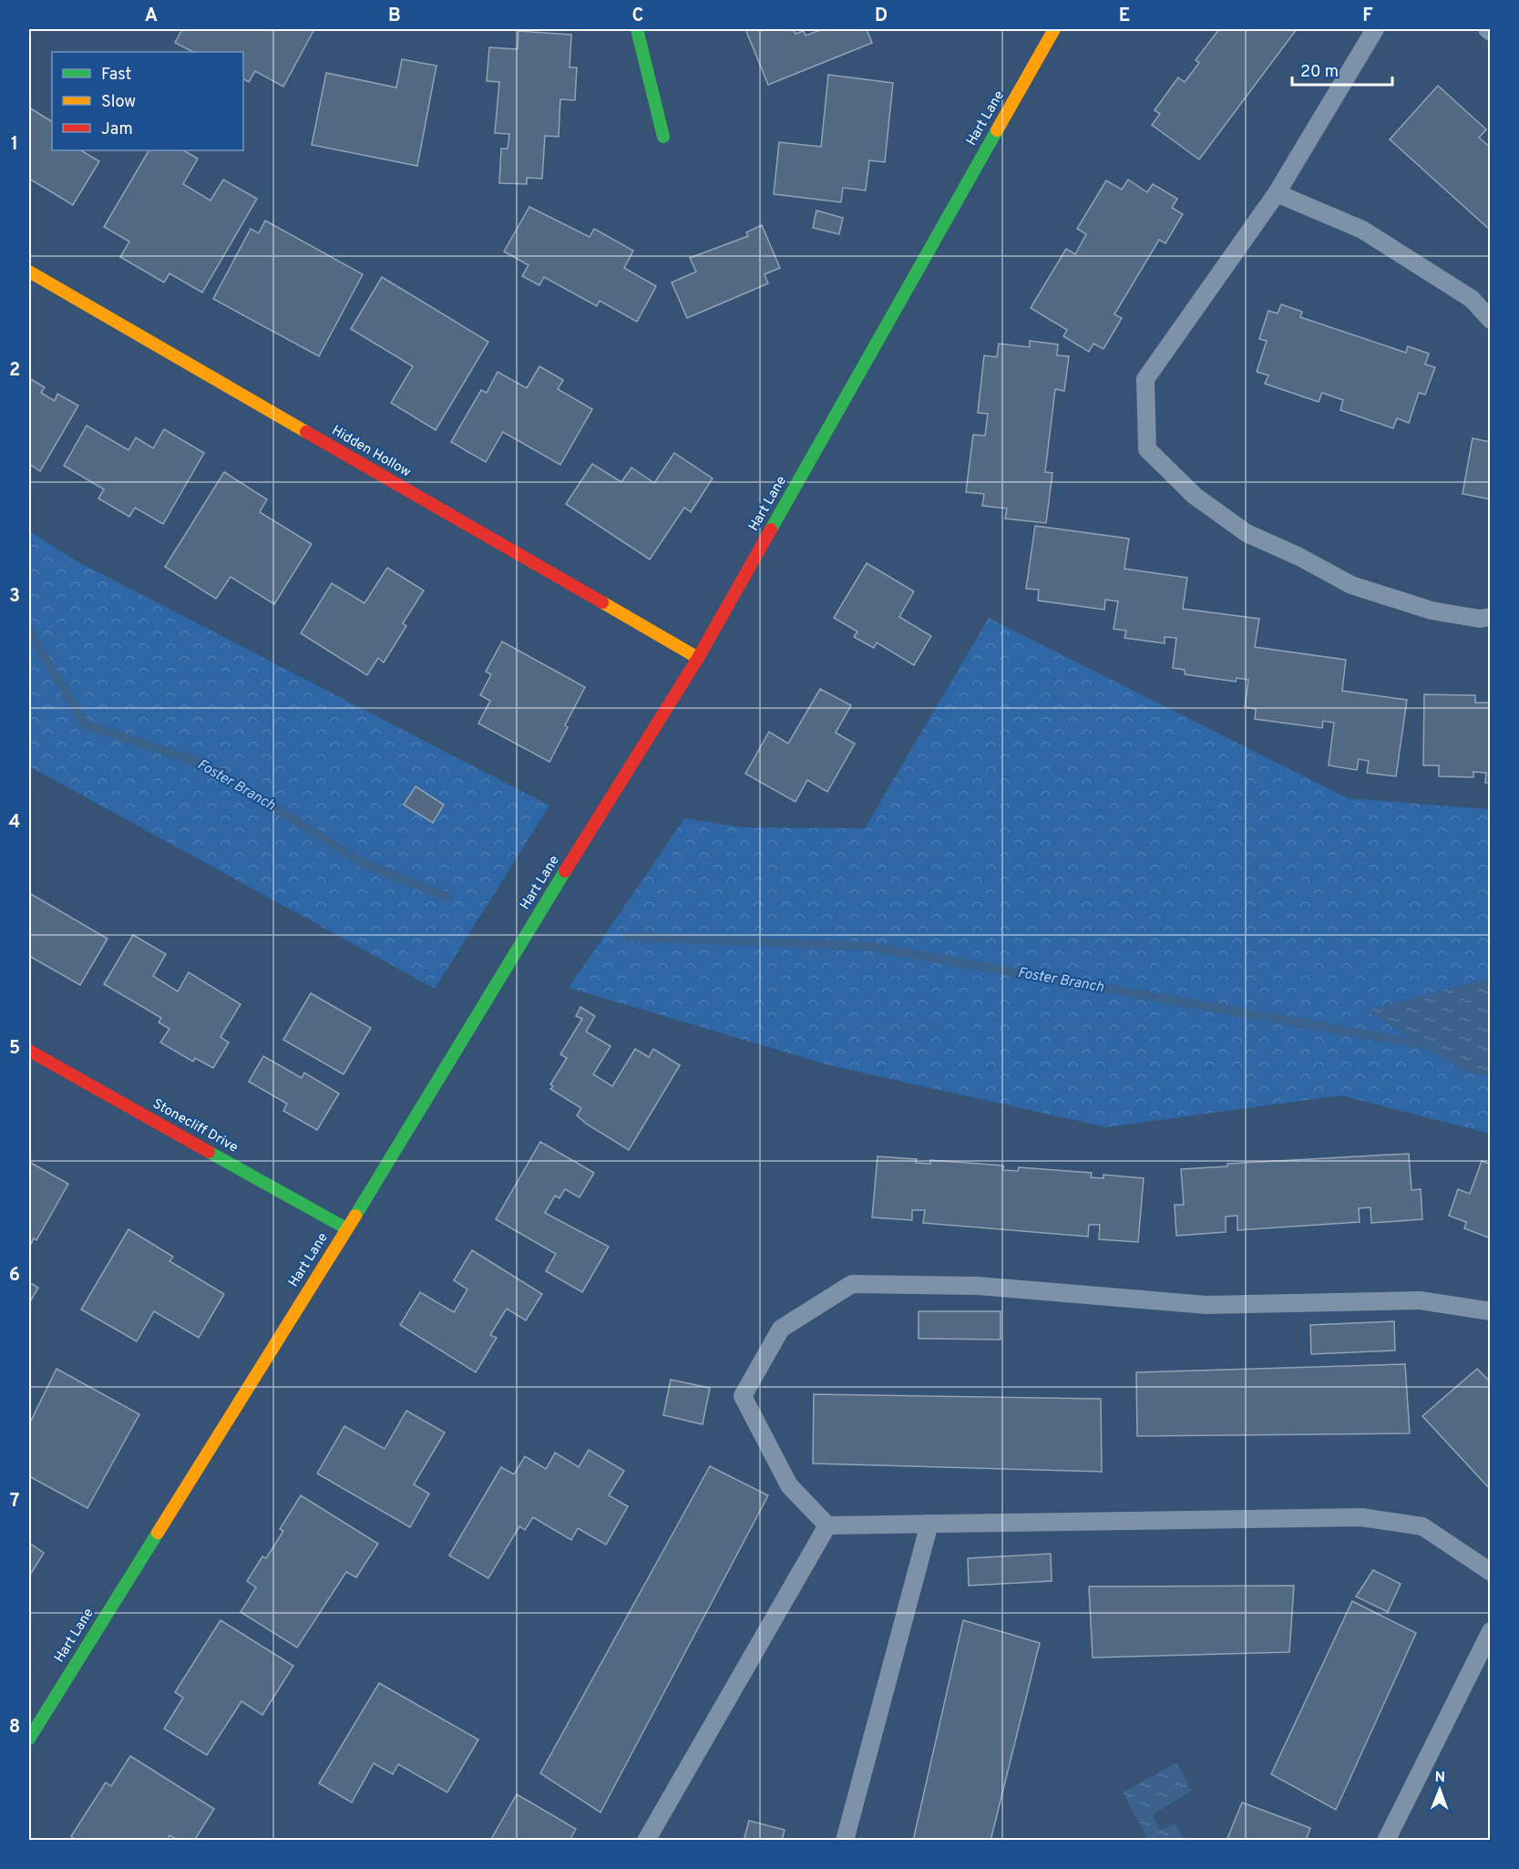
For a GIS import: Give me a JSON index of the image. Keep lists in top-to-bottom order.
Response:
{
  "streets": {
    "street": ["Hart Lane", "Hidden Hollow", "Stonecliff Drive"]
  },
  "crossings": [
    ["Hart Lane", "Hidden Hollow"],
    ["Hart Lane", "Stonecliff Drive"]
  ],
  "water": ["Foster Branch"],
  "legend": ["Fast", "Slow", "Jam"],
  "scale_bar": "20 m",
  "north": "top",
  "grid": {
    "columns": [
      "A",
      "B",
      "C",
      "D",
      "E",
      "F"
    ],
    "rows": [
      "1",
      "2",
      "3",
      "4",
      "5",
      "6",
      "7",
      "8"
    ]
  }
}
